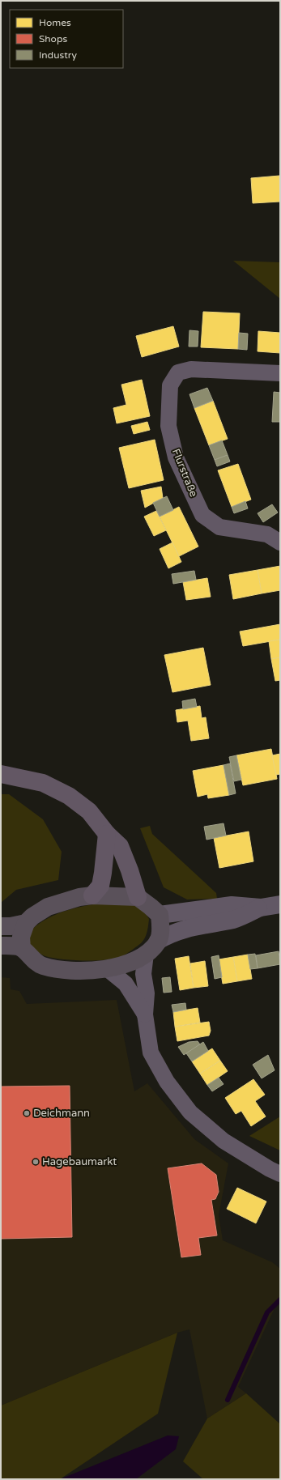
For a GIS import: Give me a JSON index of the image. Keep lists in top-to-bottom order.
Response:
{
  "streets": {
    "street": ["Flurstraße"]
  },
  "places": ["Deichmann", "Hagebaumarkt"],
  "legend": ["Homes", "Shops", "Industry"]
}
